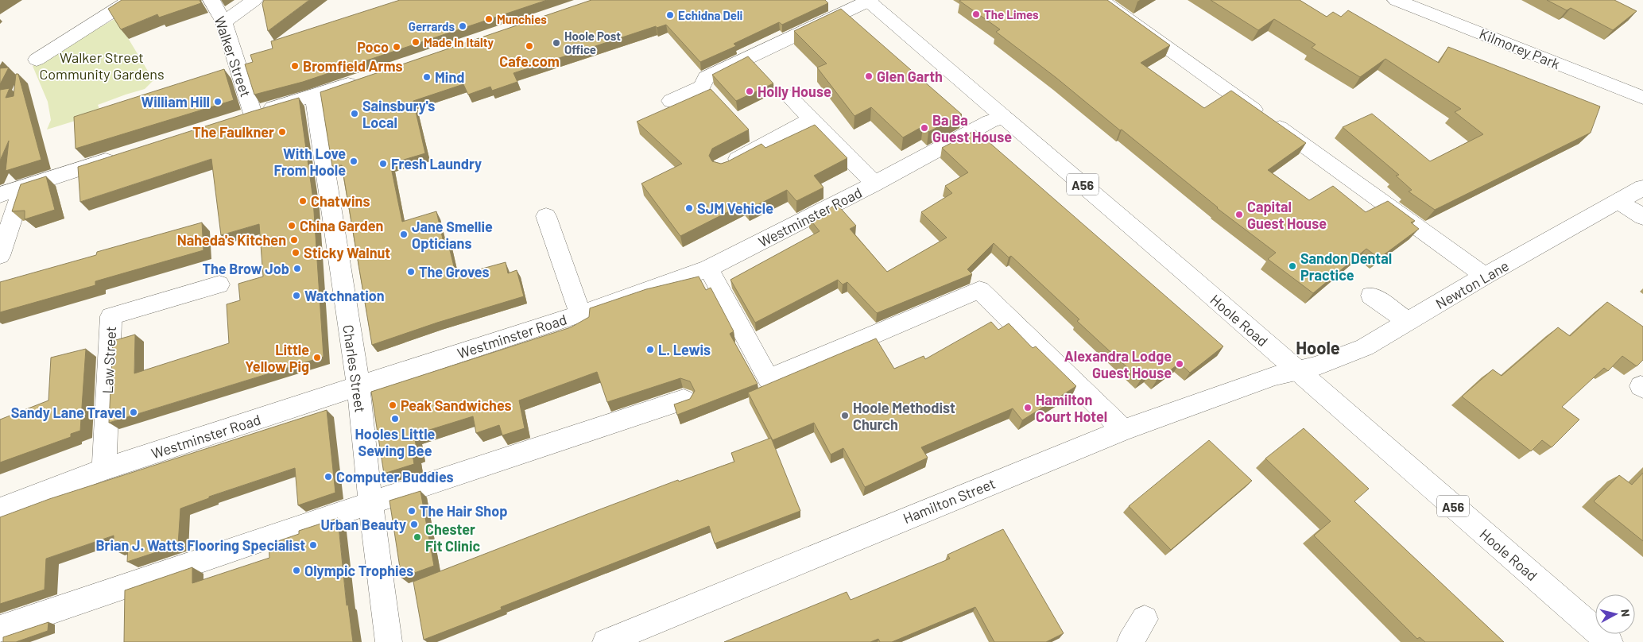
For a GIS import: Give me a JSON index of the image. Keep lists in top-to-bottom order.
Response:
{
  "streets": {
    "main road": [
      "Kilmorey Park",
      "Walker Street",
      "A56",
      "Westminster Road",
      "Newton Lane",
      "Hoole Road",
      "Law Street",
      "Charles Street",
      "Hamilton Street"
    ]
  },
  "crossings": [
    ["Walker Street", "Charles Street"],
    ["Westminster Road", "Hoole Road"],
    ["Westminster Road", "Law Street"],
    ["Westminster Road", "Charles Street"],
    ["Newton Lane", "Hoole Road"],
    ["Newton Lane", "Hamilton Street"],
    ["Hoole Road", "Hamilton Street"]
  ],
  "districts": ["Hoole"],
  "parks": ["Walker Street Community Gardens"],
  "places": [
    "The Limes",
    "Echidna Deli",
    "Munchies",
    "Gerrards",
    "Made In Italty",
    "Hoole Post Office",
    "Cafe.com",
    "Poco",
    "Bromfield Arms",
    "Glen Garth",
    "Mind",
    "Holly House",
    "William Hill",
    "Sainsbury's Local",
    "Ba Ba Guest House",
    "The Faulkner",
    "With Love From Hoole",
    "Fresh Laundry",
    "Chatwins",
    "SJM Vehicle",
    "Capital Guest House",
    "China Garden",
    "Jane Smellie Opticians",
    "Naheda's Kitchen",
    "Sticky Walnut",
    "Sandon Dental Practice",
    "The Brow Job",
    "The Groves",
    "Watchnation",
    "L. Lewis",
    "Little Yellow Pig",
    "Alexandra Lodge Guest House",
    "Peak Sandwiches",
    "Hamilton Court Hotel",
    "Sandy Lane Travel",
    "Hoole Methodist Church",
    "Hooles Little Sewing Bee",
    "Computer Buddies",
    "The Hair Shop",
    "Urban Beauty",
    "Chester Fit Clinic",
    "Brian J. Watts Flooring Specialist",
    "Olympic Trophies"
  ],
  "north": "right"
}
